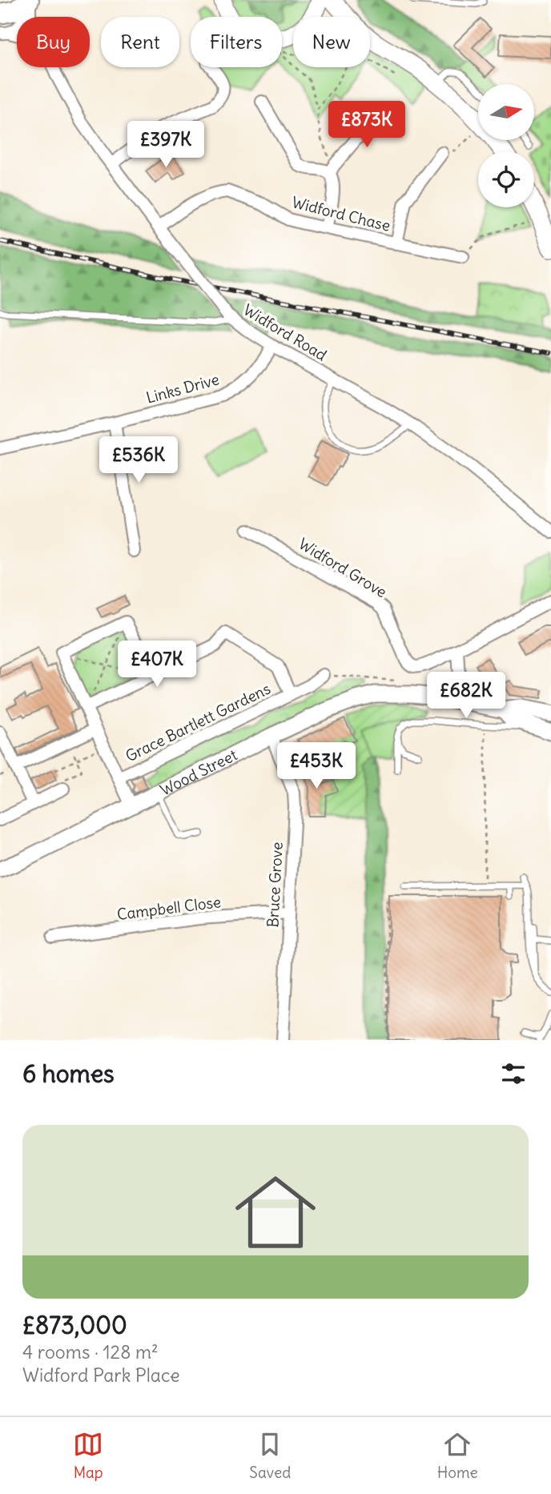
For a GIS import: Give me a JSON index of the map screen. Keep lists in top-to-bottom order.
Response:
{
  "streets": {
    "main road": ["Wood Street"],
    "street": [
      "Widford Chase",
      "Widford Road",
      "Links Drive",
      "Widford Grove",
      "Grace Bartlett Gardens",
      "Bruce Grove",
      "Campbell Close"
    ]
  },
  "crossings": [
    ["Widford Chase", "Widford Road"],
    ["Widford Road", "Links Drive"],
    ["Grace Bartlett Gardens", "Wood Street"],
    ["Wood Street", "Bruce Grove"],
    ["Bruce Grove", "Campbell Close"]
  ],
  "north": "right",
  "page": {
    "chip": [
      "Buy",
      "Rent",
      "Filters",
      "New"
    ],
    "price": [
      "£873K",
      "£397K",
      "£536K",
      "£407K",
      "£682K",
      "£453K"
    ],
    "heading": "6 homes",
    "list": [
      {
        "name": "£873,000",
        "note": "4 rooms · 128 m² · Widford Park Place"
      }
    ],
    "tabs": ["Map", "Saved", "Home"]
  }
}
